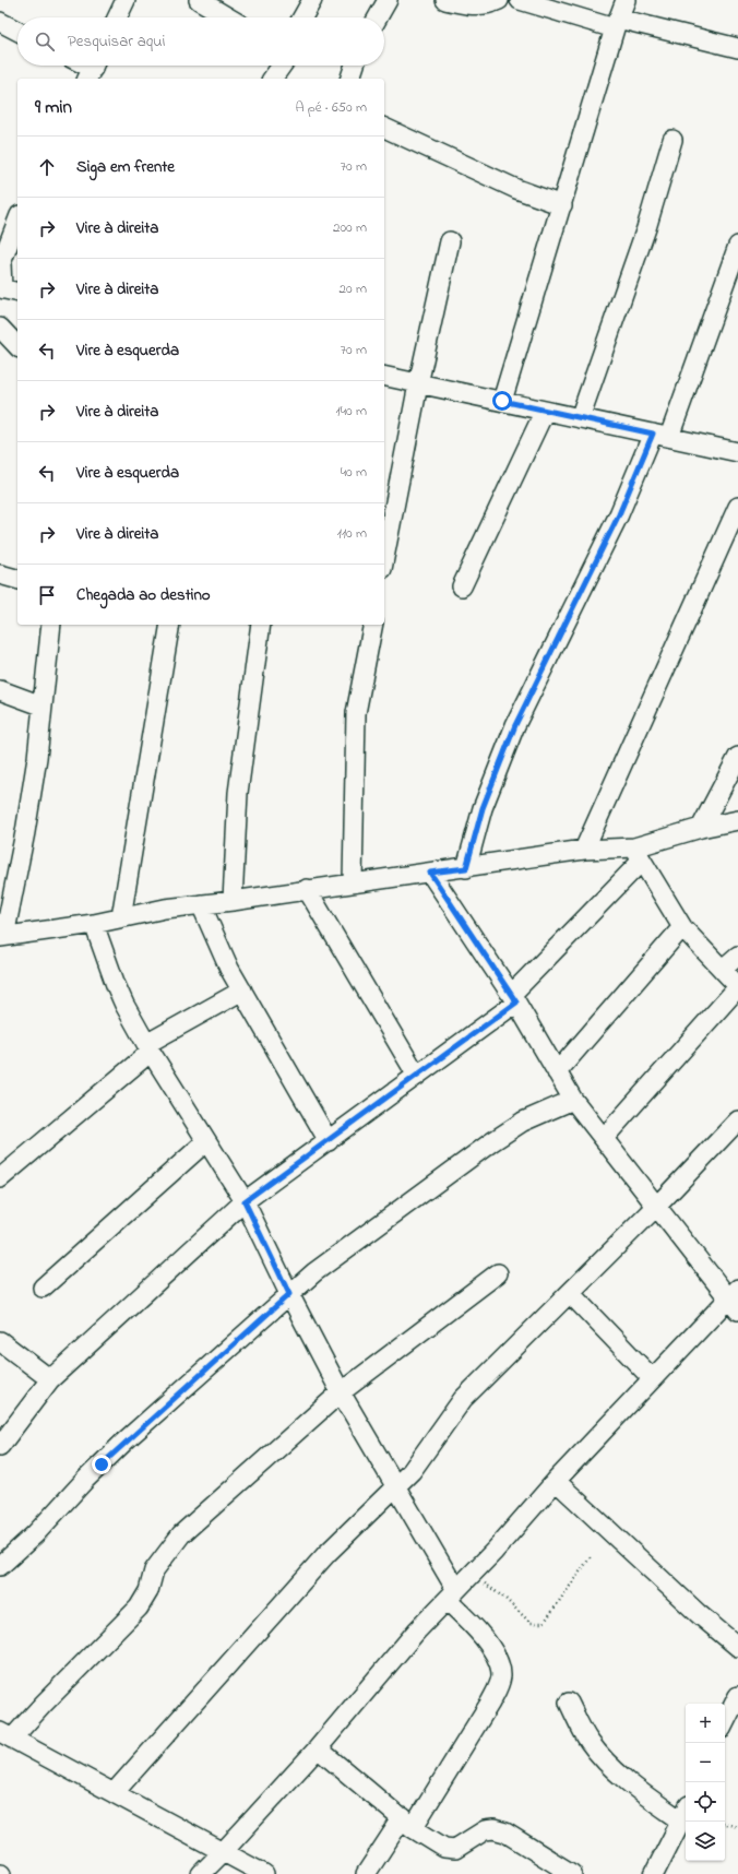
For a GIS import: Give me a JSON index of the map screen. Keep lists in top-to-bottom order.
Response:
{
  "page": {
    "search": "Pesquisar aqui",
    "heading": ["9 min", "A pé · 650 m"],
    "list": [
      ["Siga em frente", "70 m"],
      ["Vire à direita", "200 m"],
      ["Vire à direita", "20 m"],
      ["Vire à esquerda", "70 m"],
      ["Vire à direita", "140 m"],
      ["Vire à esquerda", "40 m"],
      ["Vire à direita", "110 m"],
      "Chegada ao destino"
    ],
    "map_buttons": ["+", "−"]
  }
}
